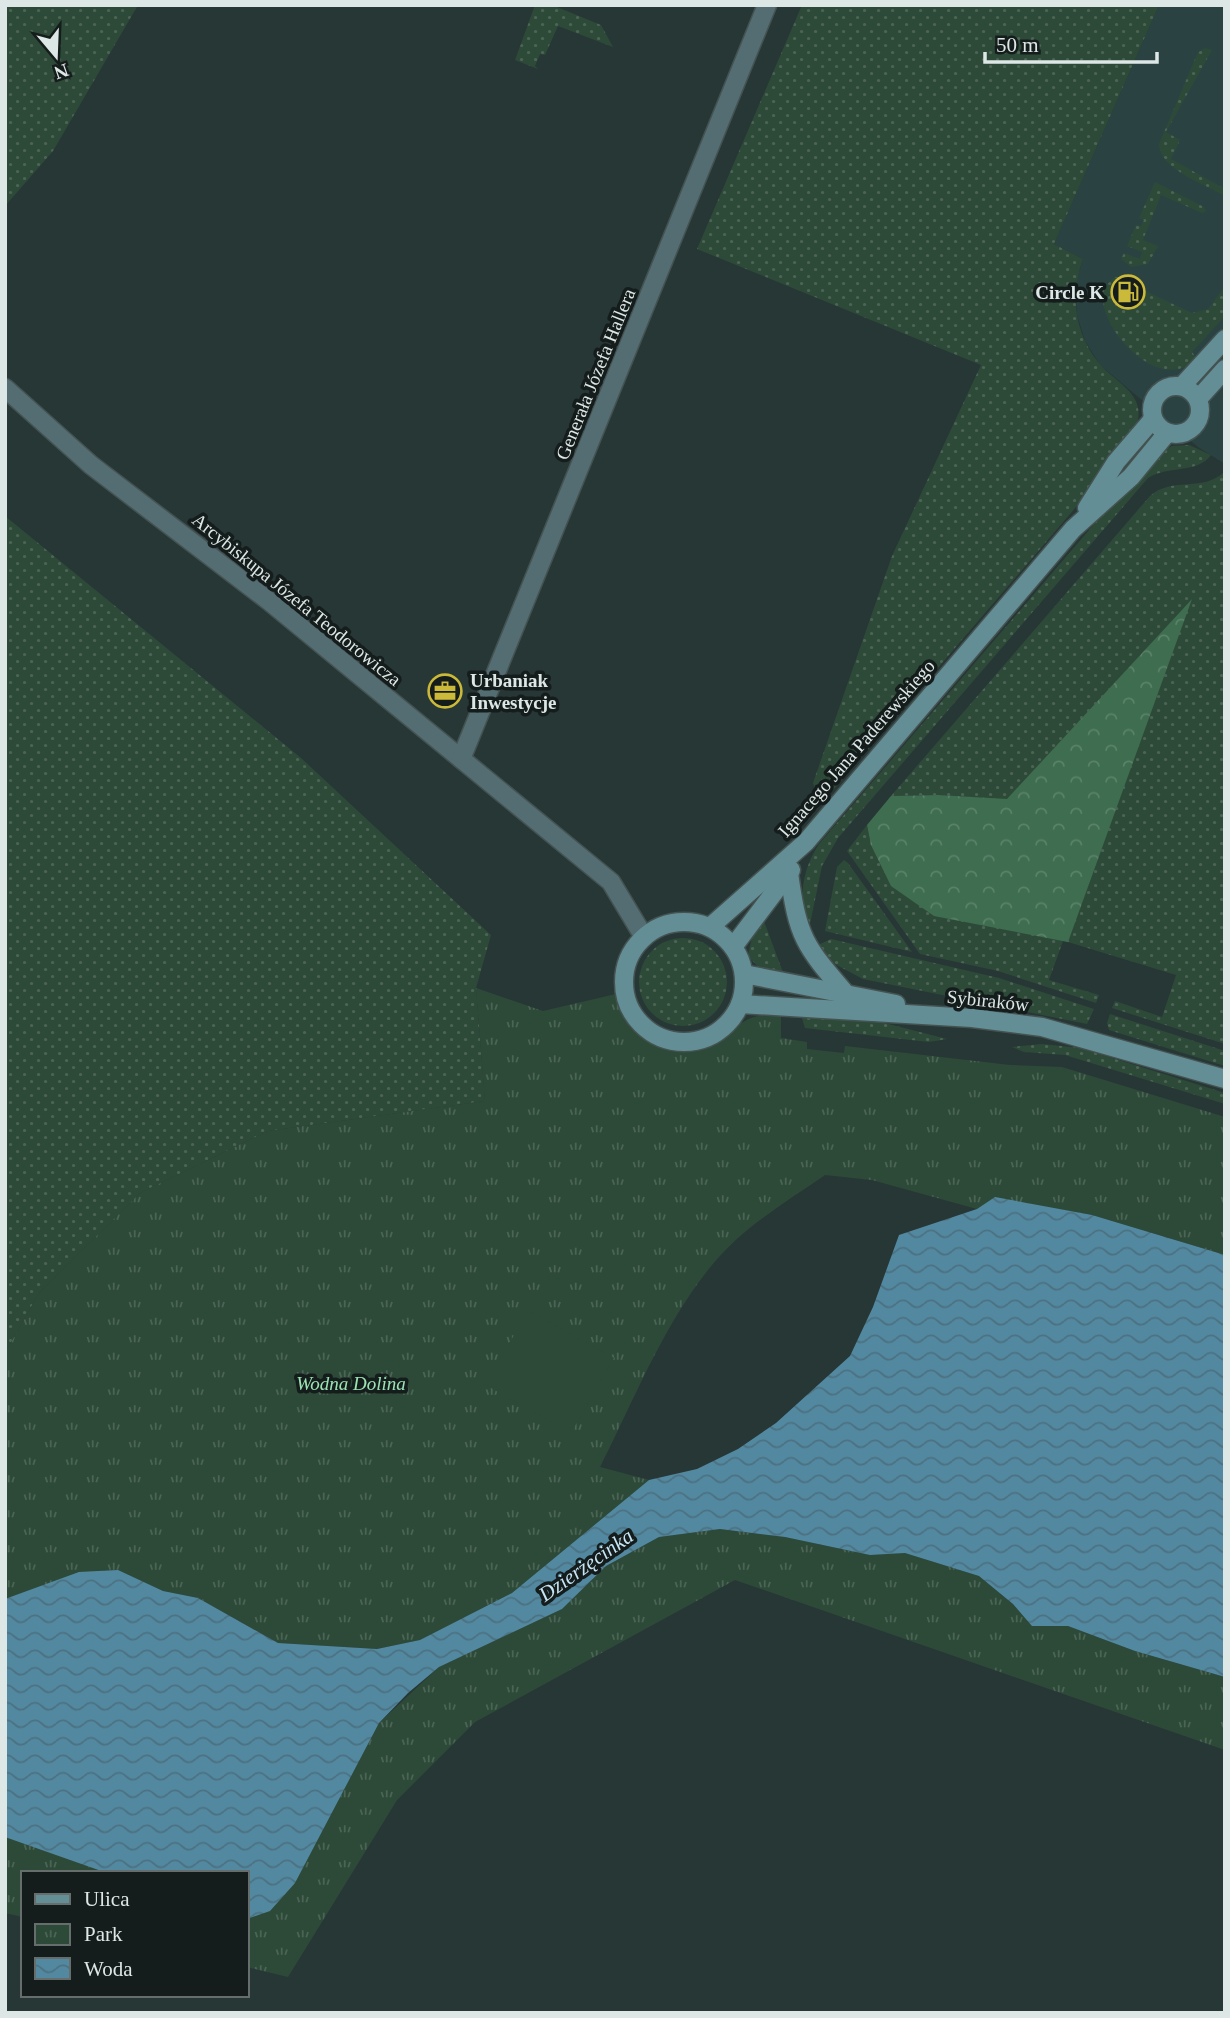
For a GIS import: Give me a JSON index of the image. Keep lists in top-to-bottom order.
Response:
{
  "streets": {
    "street": [
      "Generała Józefa Hallera",
      "Arcybiskupa Józefa Teodorowicza",
      "Ignacego Jana Paderewskiego",
      "Sybiraków"
    ]
  },
  "crossings": [
    ["Generała Józefa Hallera", "Arcybiskupa Józefa Teodorowicza"],
    ["Arcybiskupa Józefa Teodorowicza", "Ignacego Jana Paderewskiego"],
    ["Arcybiskupa Józefa Teodorowicza", "Sybiraków"],
    ["Ignacego Jana Paderewskiego", "Sybiraków"]
  ],
  "water": ["Dzierżęcinka"],
  "parks": ["Wodna Dolina"],
  "places": {
    "fuel station": ["Circle K"],
    "office": ["Urbaniak Inwestycje"]
  },
  "legend": ["Ulica", "Park", "Woda"],
  "scale_bar": "50 m",
  "north": "bottom"
}
